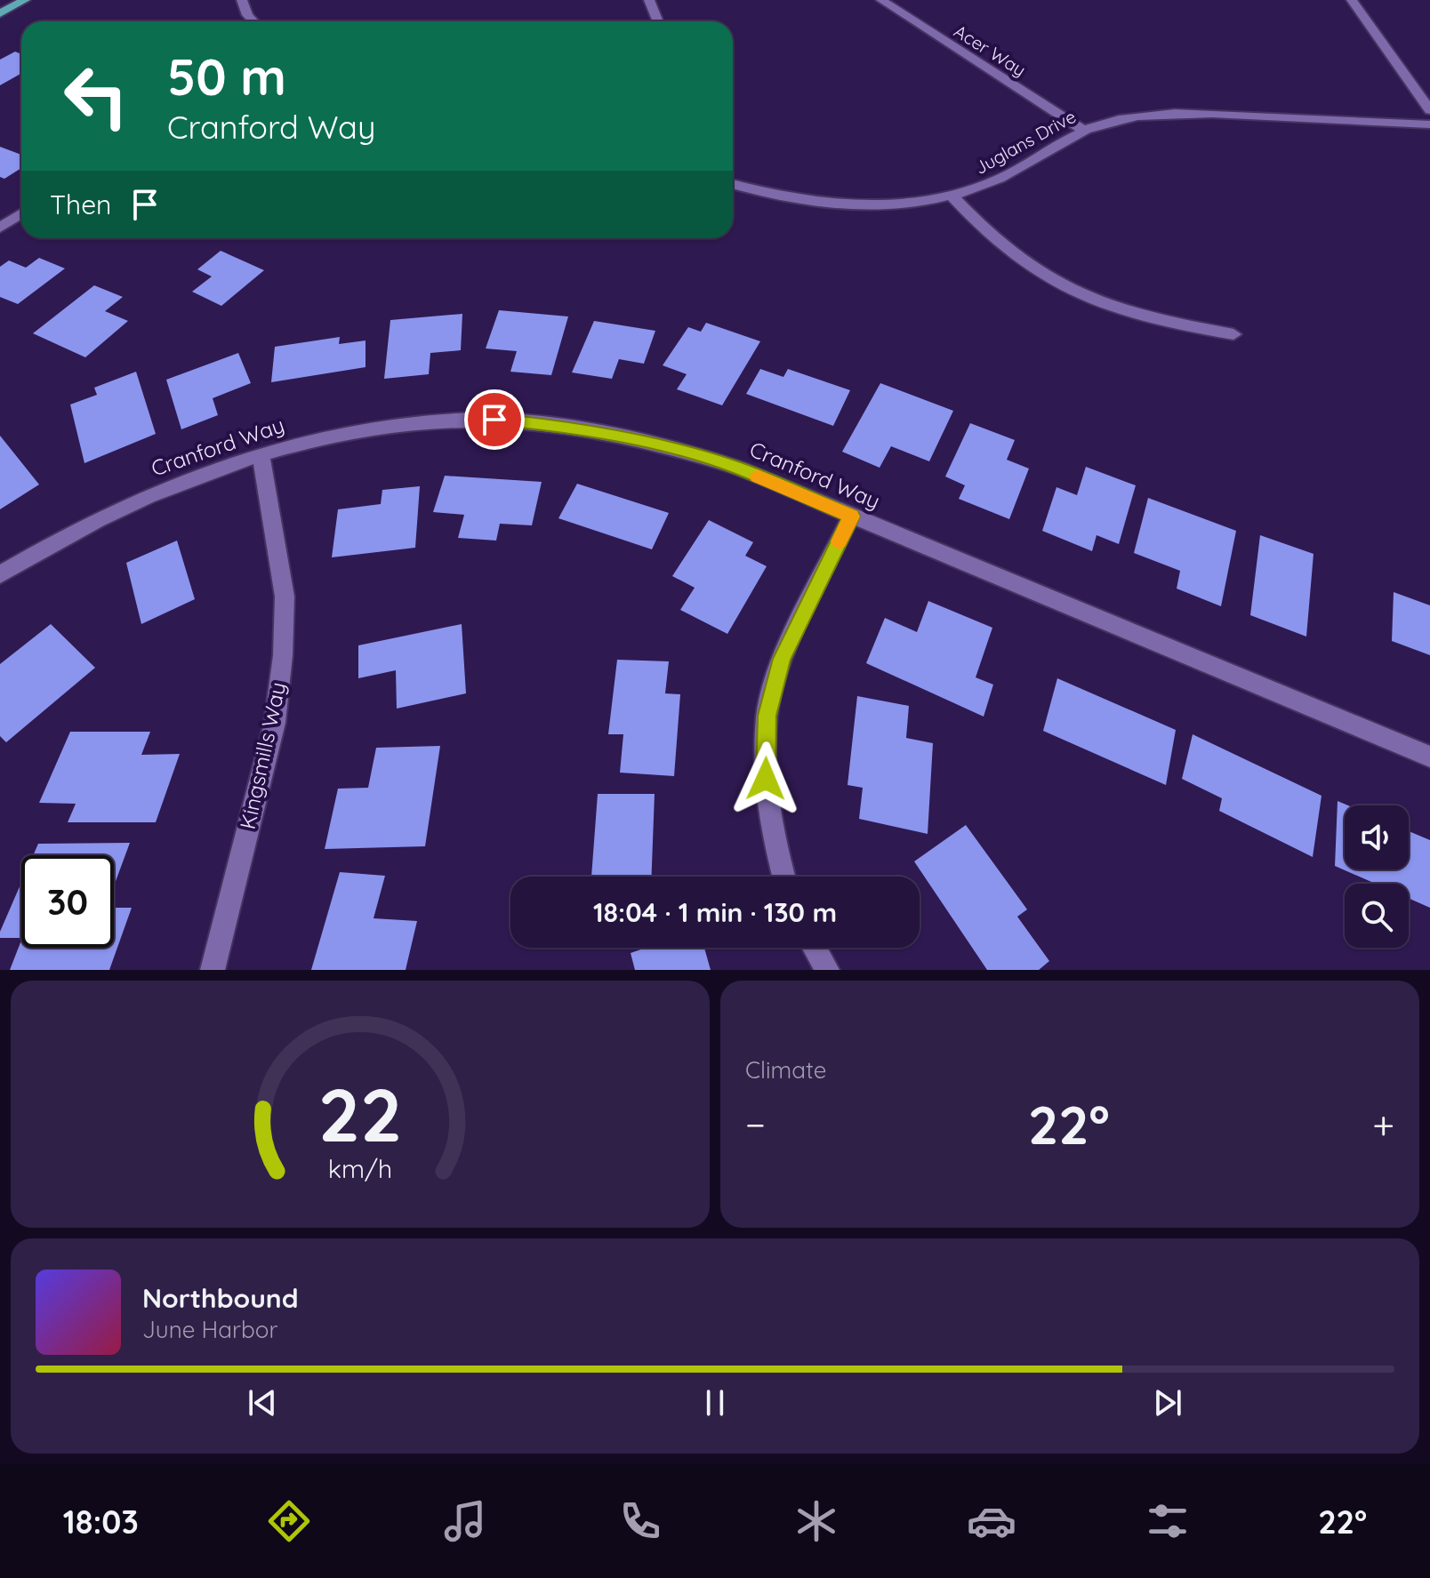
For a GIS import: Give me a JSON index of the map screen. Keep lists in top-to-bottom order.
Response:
{
  "streets": {
    "street": [
      "Acer Way",
      "Juglans Drive",
      "Cranford Way",
      "Kingsmills Way"
    ]
  },
  "crossings": [
    ["Acer Way", "Juglans Drive"],
    ["Cranford Way", "Kingsmills Way"]
  ],
  "page": {
    "turn": ["50 m", "Cranford Way"],
    "then": "Then",
    "limit": "30",
    "trip": "18:04 · 1 min · 130 m",
    "tile": "Climate",
    "heat": ["−", "22°", "+"],
    "song": ["Northbound", "June Harbor"],
    "tabs": ["18:03", "22°"],
    "gauge": ["22", "km/h"]
  }
}
